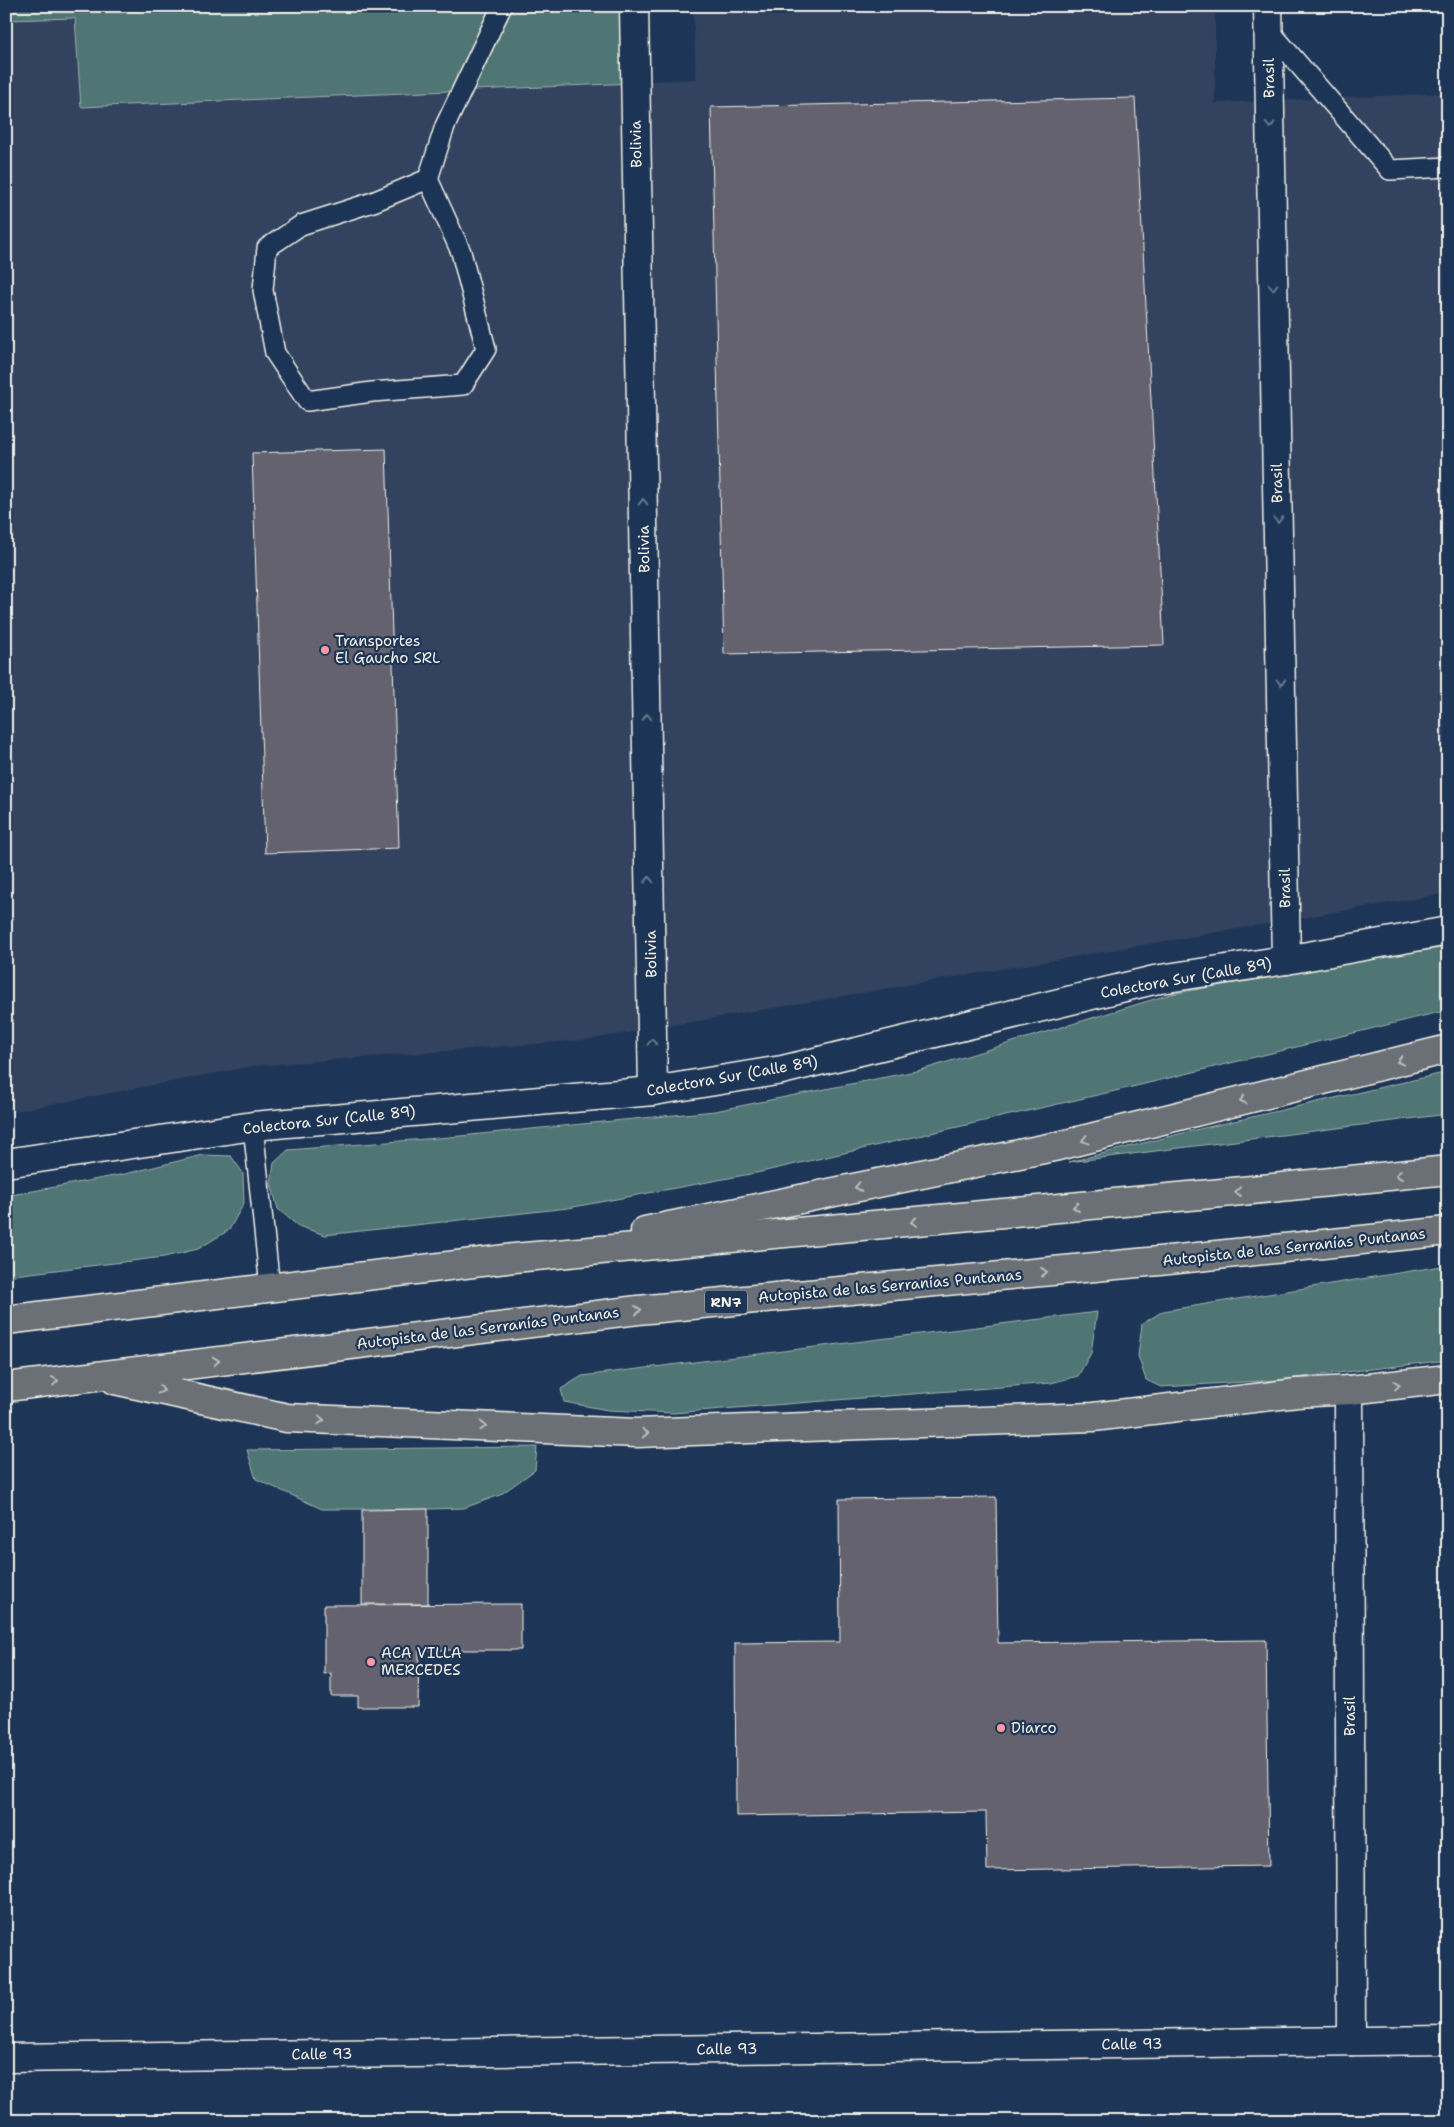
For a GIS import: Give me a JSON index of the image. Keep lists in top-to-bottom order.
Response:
{
  "streets": {
    "main road": ["Autopista de las Serranías Puntanas", "RN7"],
    "street": [
      "Brasil",
      "Bolivia",
      "Colectora Sur (Calle 89)",
      "Calle 93"
    ]
  },
  "crossings": [
    ["Brasil", "Colectora Sur (Calle 89)"],
    ["Brasil", "Calle 93"],
    ["Bolivia", "Colectora Sur (Calle 89)"]
  ],
  "one_way": ["Brasil", "Bolivia"],
  "places": ["Transportes El Gaucho SRL", "ACA VILLA MERCEDES", "Diarco"]
}
